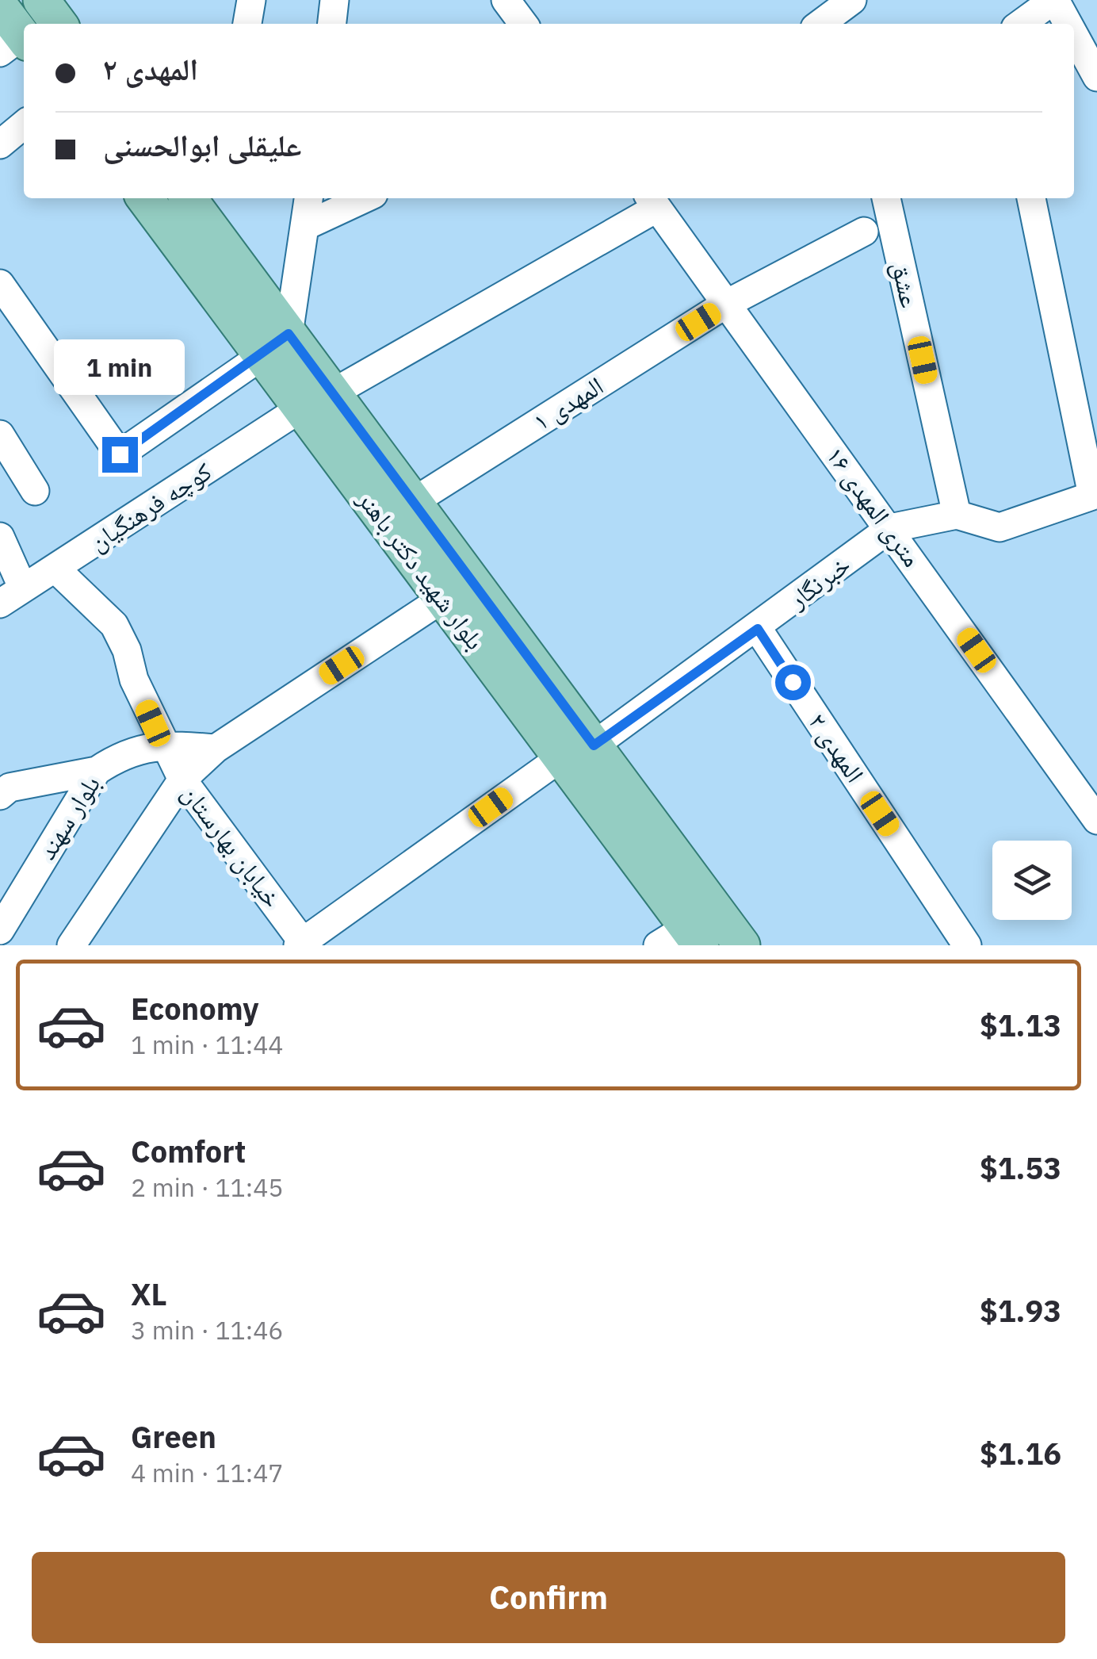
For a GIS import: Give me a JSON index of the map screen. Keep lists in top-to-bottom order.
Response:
{
  "streets": {
    "main road": ["بلوار شهید دکتر باهنر"],
    "street": [
      "عشق",
      "المهدی ۱",
      "کوچه فرهنگیان",
      "۱۶ متری المهدی",
      "خبرنگار",
      "المهدی ۲",
      "بلوار سهند",
      "خیابان بهارستان"
    ]
  },
  "crossings": [
    ["المهدی ۱", "۱۶ متری المهدی"],
    ["المهدی ۱", "بلوار شهید دکتر باهنر"],
    ["کوچه فرهنگیان", "بلوار شهید دکتر باهنر"],
    ["کوچه فرهنگیان", "خیابان بهارستان"],
    ["۱۶ متری المهدی", "خبرنگار"],
    ["بلوار شهید دکتر باهنر", "خبرنگار"],
    ["خبرنگار", "المهدی ۲"],
    ["خبرنگار", "خیابان بهارستان"],
    ["بلوار سهند", "خیابان بهارستان"]
  ],
  "page": {
    "banner": ["المهدی ۲", "علیقلی ابوالحسنی"],
    "bubble": "1 min",
    "list": [
      {
        "name": "Economy",
        "note": "1 min · 11:44",
        "value": "$1.13"
      },
      {
        "name": "Comfort",
        "note": "2 min · 11:45",
        "value": "$1.53"
      },
      {
        "name": "XL",
        "note": "3 min · 11:46",
        "value": "$1.93"
      },
      {
        "name": "Green",
        "note": "4 min · 11:47",
        "value": "$1.16"
      }
    ],
    "buttons": "Confirm"
  }
}
